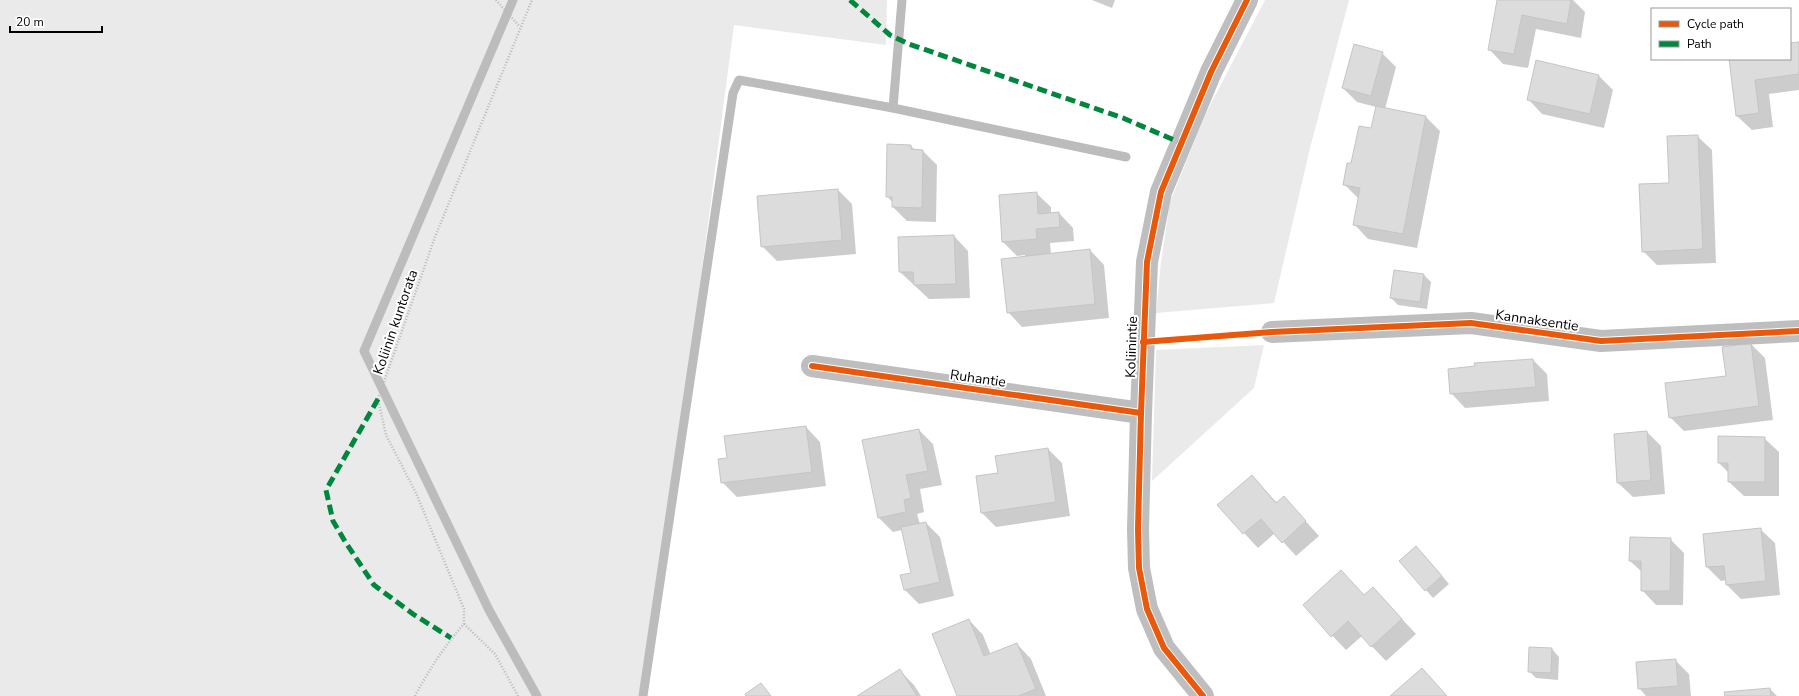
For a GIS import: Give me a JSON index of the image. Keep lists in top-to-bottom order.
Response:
{
  "streets": {
    "street": ["Kannaksentie", "Koliinintie", "Ruhantie"],
    "path": ["Koliinin kuntorata"]
  },
  "crossings": [
    ["Koliinintie", "Ruhantie"]
  ],
  "legend": ["Cycle path", "Path"],
  "scale_bar": "20 m"
}
